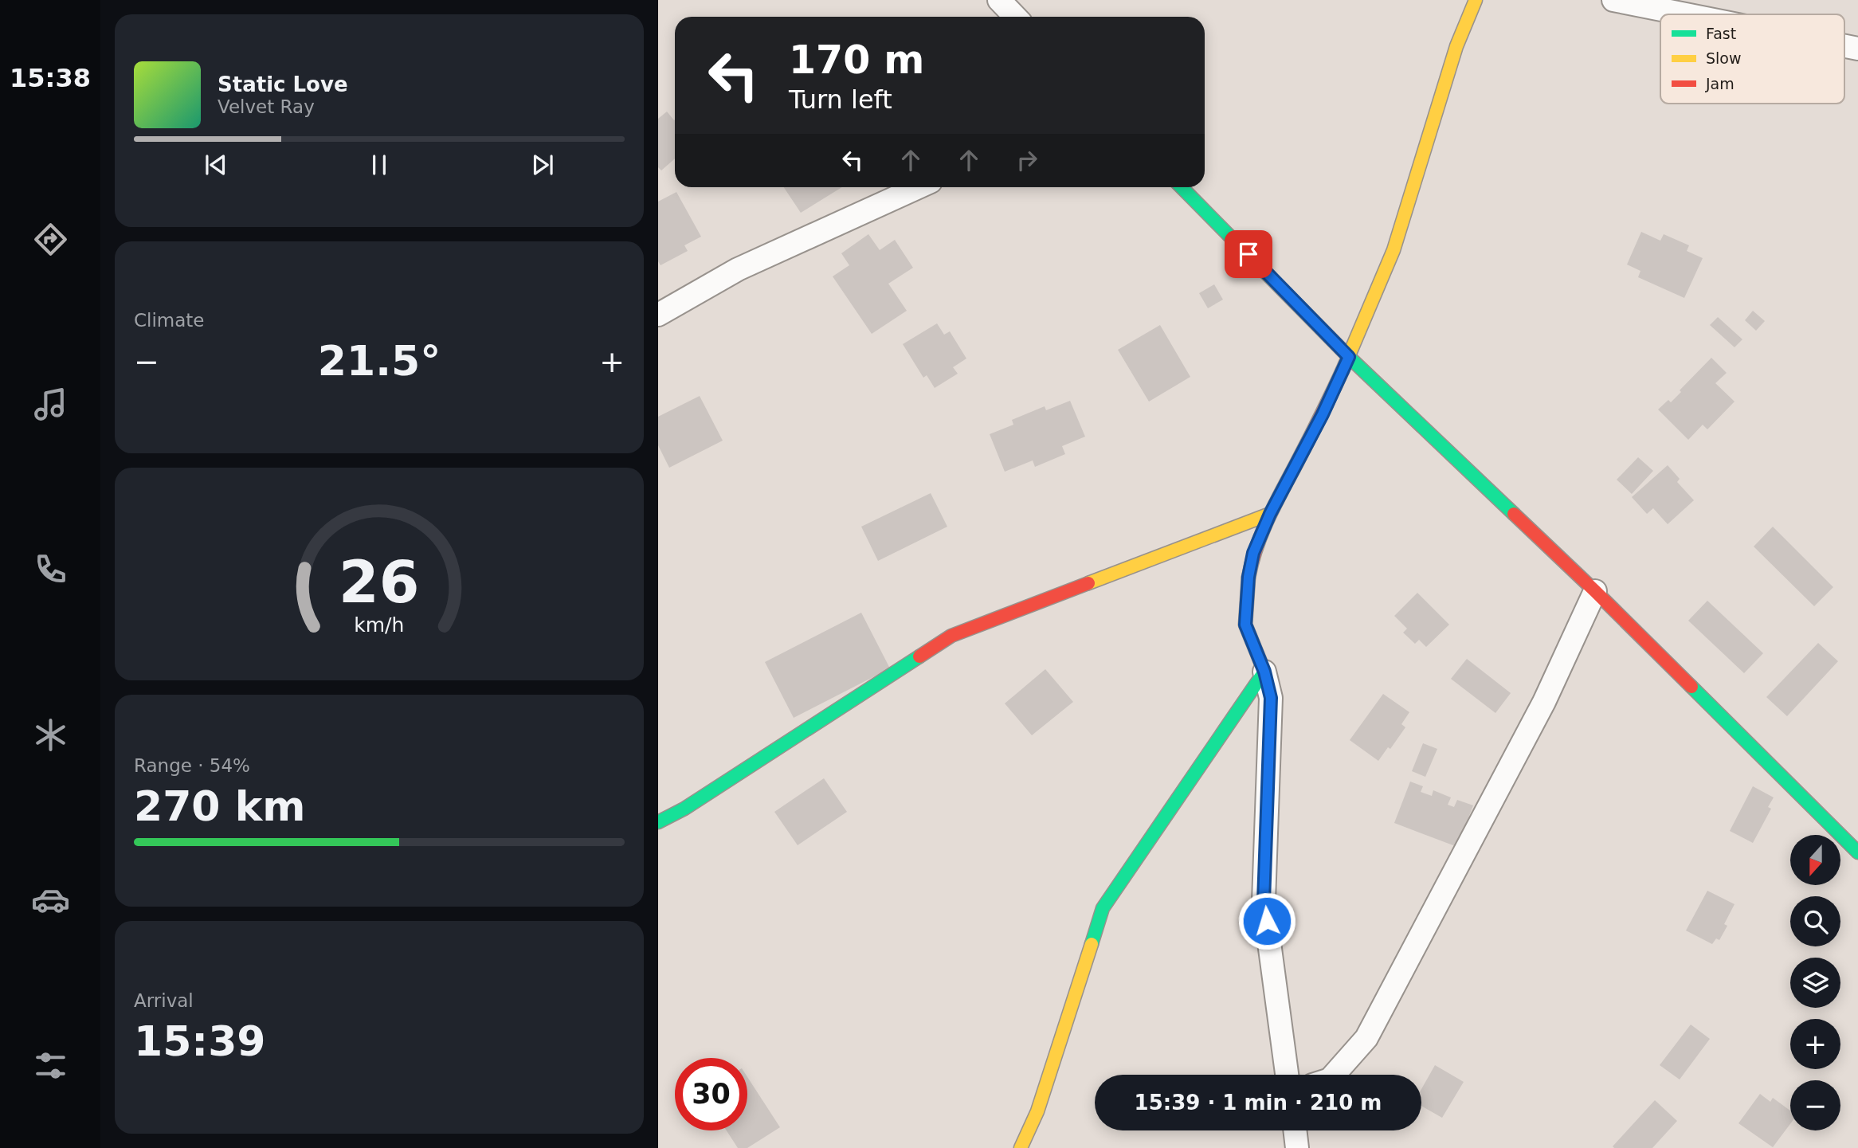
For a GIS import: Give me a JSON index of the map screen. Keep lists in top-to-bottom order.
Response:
{
  "legend": ["Fast", "Slow", "Jam"],
  "north": "bottom",
  "page": {
    "tabs": "15:38",
    "turn": ["170 m", "Turn left"],
    "song": ["Static Love", "Velvet Ray"],
    "tile": [
      "Climate",
      ["Range · 54%", "270 km"],
      ["Arrival", "15:39"]
    ],
    "heat": ["−", "21.5°", "+"],
    "map_buttons": ["+", "−"],
    "limit": "30",
    "trip": "15:39 · 1 min · 210 m",
    "gauge": ["26", "km/h"]
  }
}
